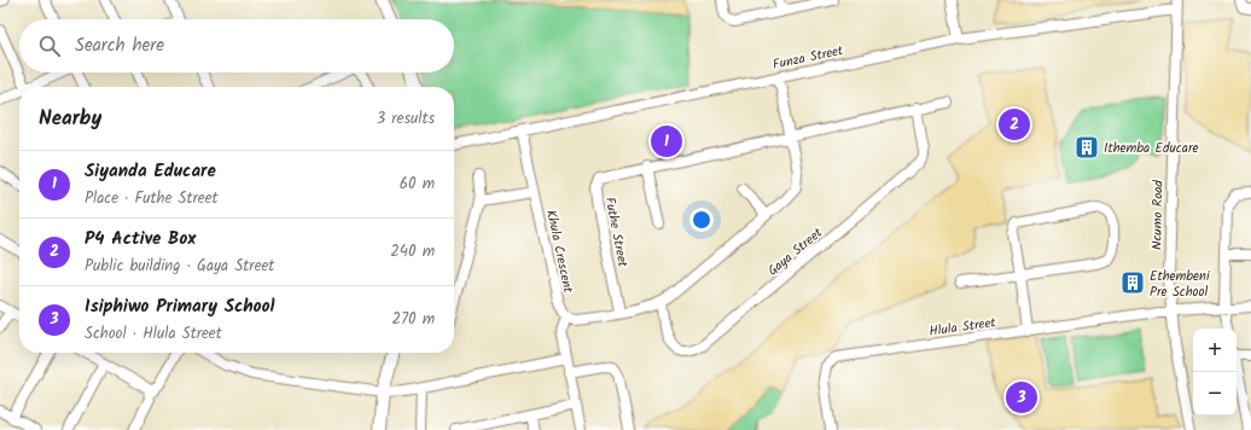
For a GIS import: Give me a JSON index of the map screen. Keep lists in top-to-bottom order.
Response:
{
  "streets": {
    "street": [
      "Funza Street",
      "Ncumo Road",
      "Futhe Street",
      "Khula Crescent",
      "Gaya Street",
      "Hlula Street"
    ]
  },
  "crossings": [
    ["Funza Street", "Ncumo Road"],
    ["Funza Street", "Khula Crescent"],
    ["Ncumo Road", "Hlula Street"]
  ],
  "places": {
    "building": ["Ithemba Educare", "Ethembeni Pre School"]
  },
  "page": {
    "search": "Search here",
    "heading": ["Nearby", "3 results"],
    "pins": ["2", "1", "3"],
    "list": [
      {
        "mark": "1",
        "name": "Siyanda Educare",
        "note": "Place · Futhe Street",
        "value": "60 m"
      },
      {
        "mark": "2",
        "name": "P4 Active Box",
        "note": "Public building · Gaya Street",
        "value": "240 m"
      },
      {
        "mark": "3",
        "name": "Isiphiwo Primary School",
        "note": "School · Hlula Street",
        "value": "270 m"
      }
    ],
    "map_buttons": ["+", "−"]
  }
}
